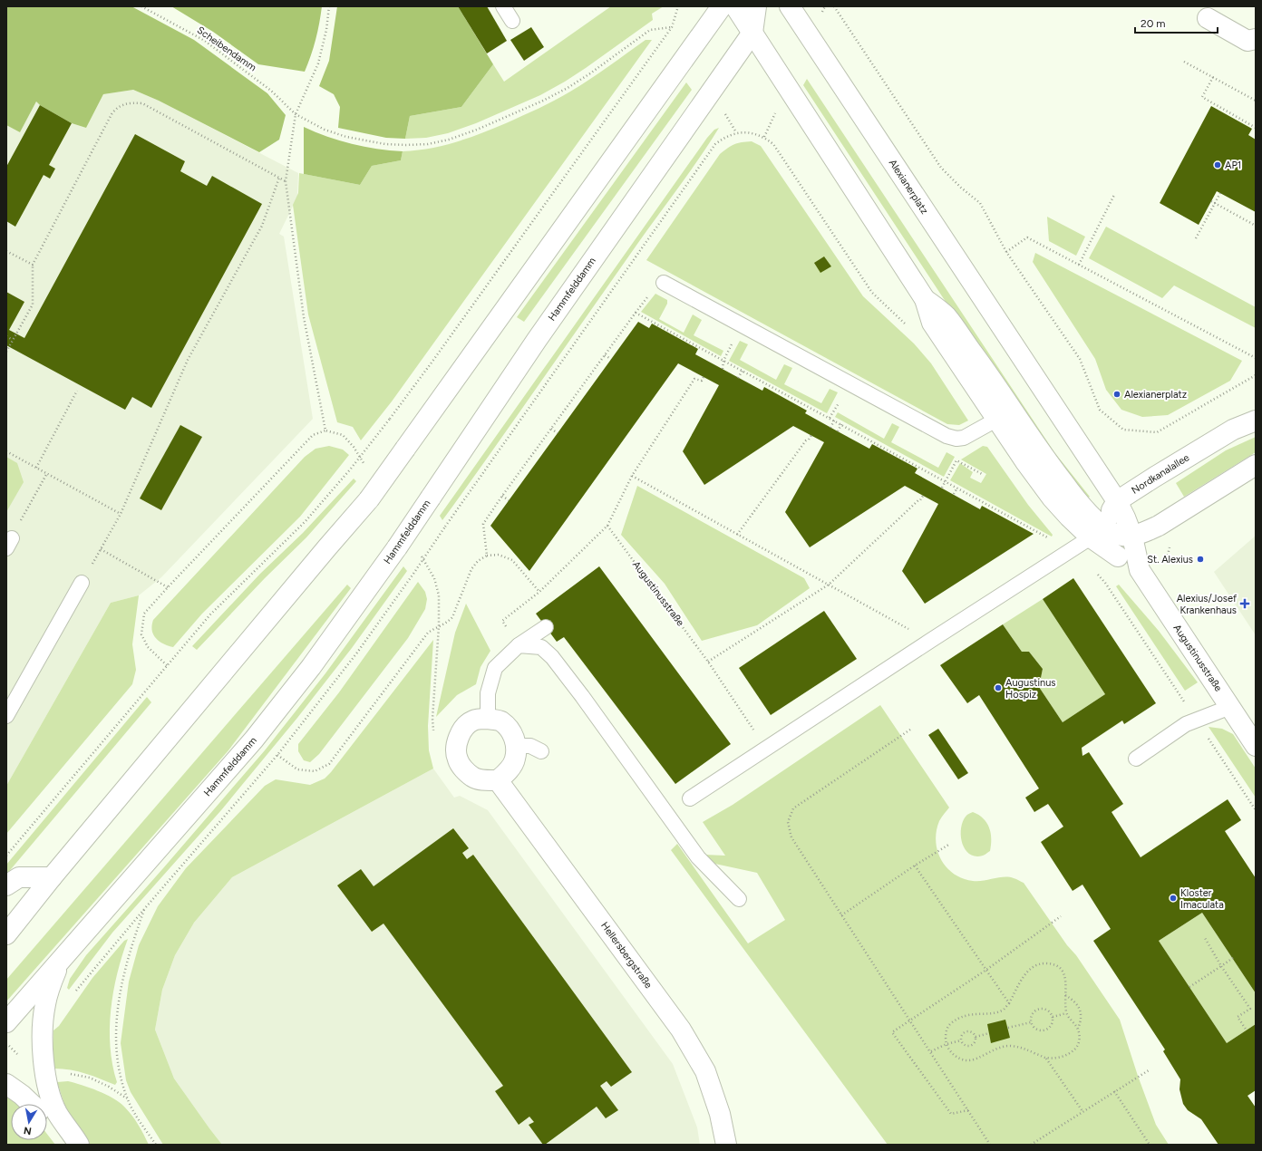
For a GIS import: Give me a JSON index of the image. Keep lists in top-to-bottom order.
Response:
{
  "streets": {
    "main road": [
      "Alexianerplatz",
      "Hammfelddamm",
      "Nordkanalallee",
      "Augustinusstraße",
      "Hellersbergstraße"
    ],
    "path": ["Scheibendamm"]
  },
  "crossings": [
    ["Alexianerplatz", "Nordkanalallee"],
    ["Alexianerplatz", "Augustinusstraße"]
  ],
  "places": {
    "other": [
      "AP1",
      "Alexianerplatz",
      "St. Alexius",
      "Augustinus Hospiz",
      "Kloster Imaculata"
    ],
    "health": ["Alexius/Josef Krankenhaus"]
  },
  "scale_bar": "20 m",
  "north": "bottom"
}
